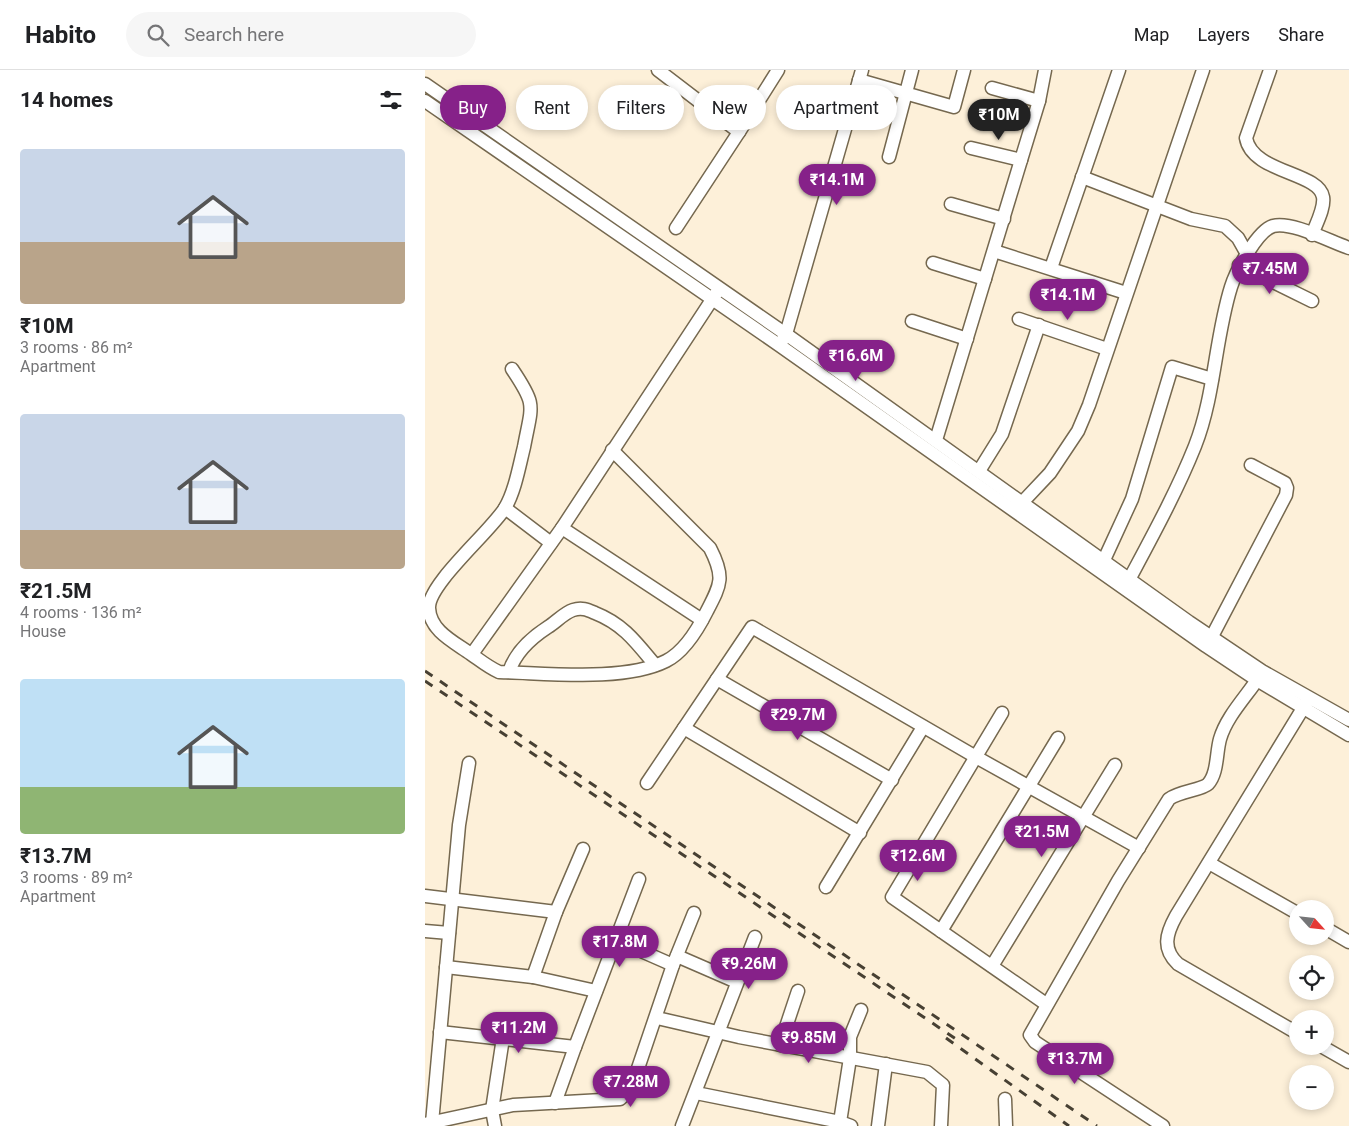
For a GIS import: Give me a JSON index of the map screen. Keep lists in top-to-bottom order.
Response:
{
  "north": "bottom right",
  "page": {
    "header": "Habito",
    "search": "Search here",
    "nav": ["Map", "Layers", "Share"],
    "heading": "14 homes",
    "chip": [
      "Buy",
      "Rent",
      "Filters",
      "New",
      "Apartment"
    ],
    "price": [
      "₹10M",
      "₹14.1M",
      "₹7.45M",
      "₹14.1M",
      "₹16.6M",
      "₹29.7M",
      "₹21.5M",
      "₹12.6M",
      "₹17.8M",
      "₹9.26M",
      "₹11.2M",
      "₹9.85M",
      "₹13.7M",
      "₹7.28M"
    ],
    "list": [
      {
        "name": "₹10M",
        "note": "3 rooms · 86 m² · Apartment"
      },
      {
        "name": "₹21.5M",
        "note": "4 rooms · 136 m² · House"
      },
      {
        "name": "₹13.7M",
        "note": "3 rooms · 89 m² · Apartment"
      }
    ],
    "map_buttons": ["+", "−"]
  }
}
